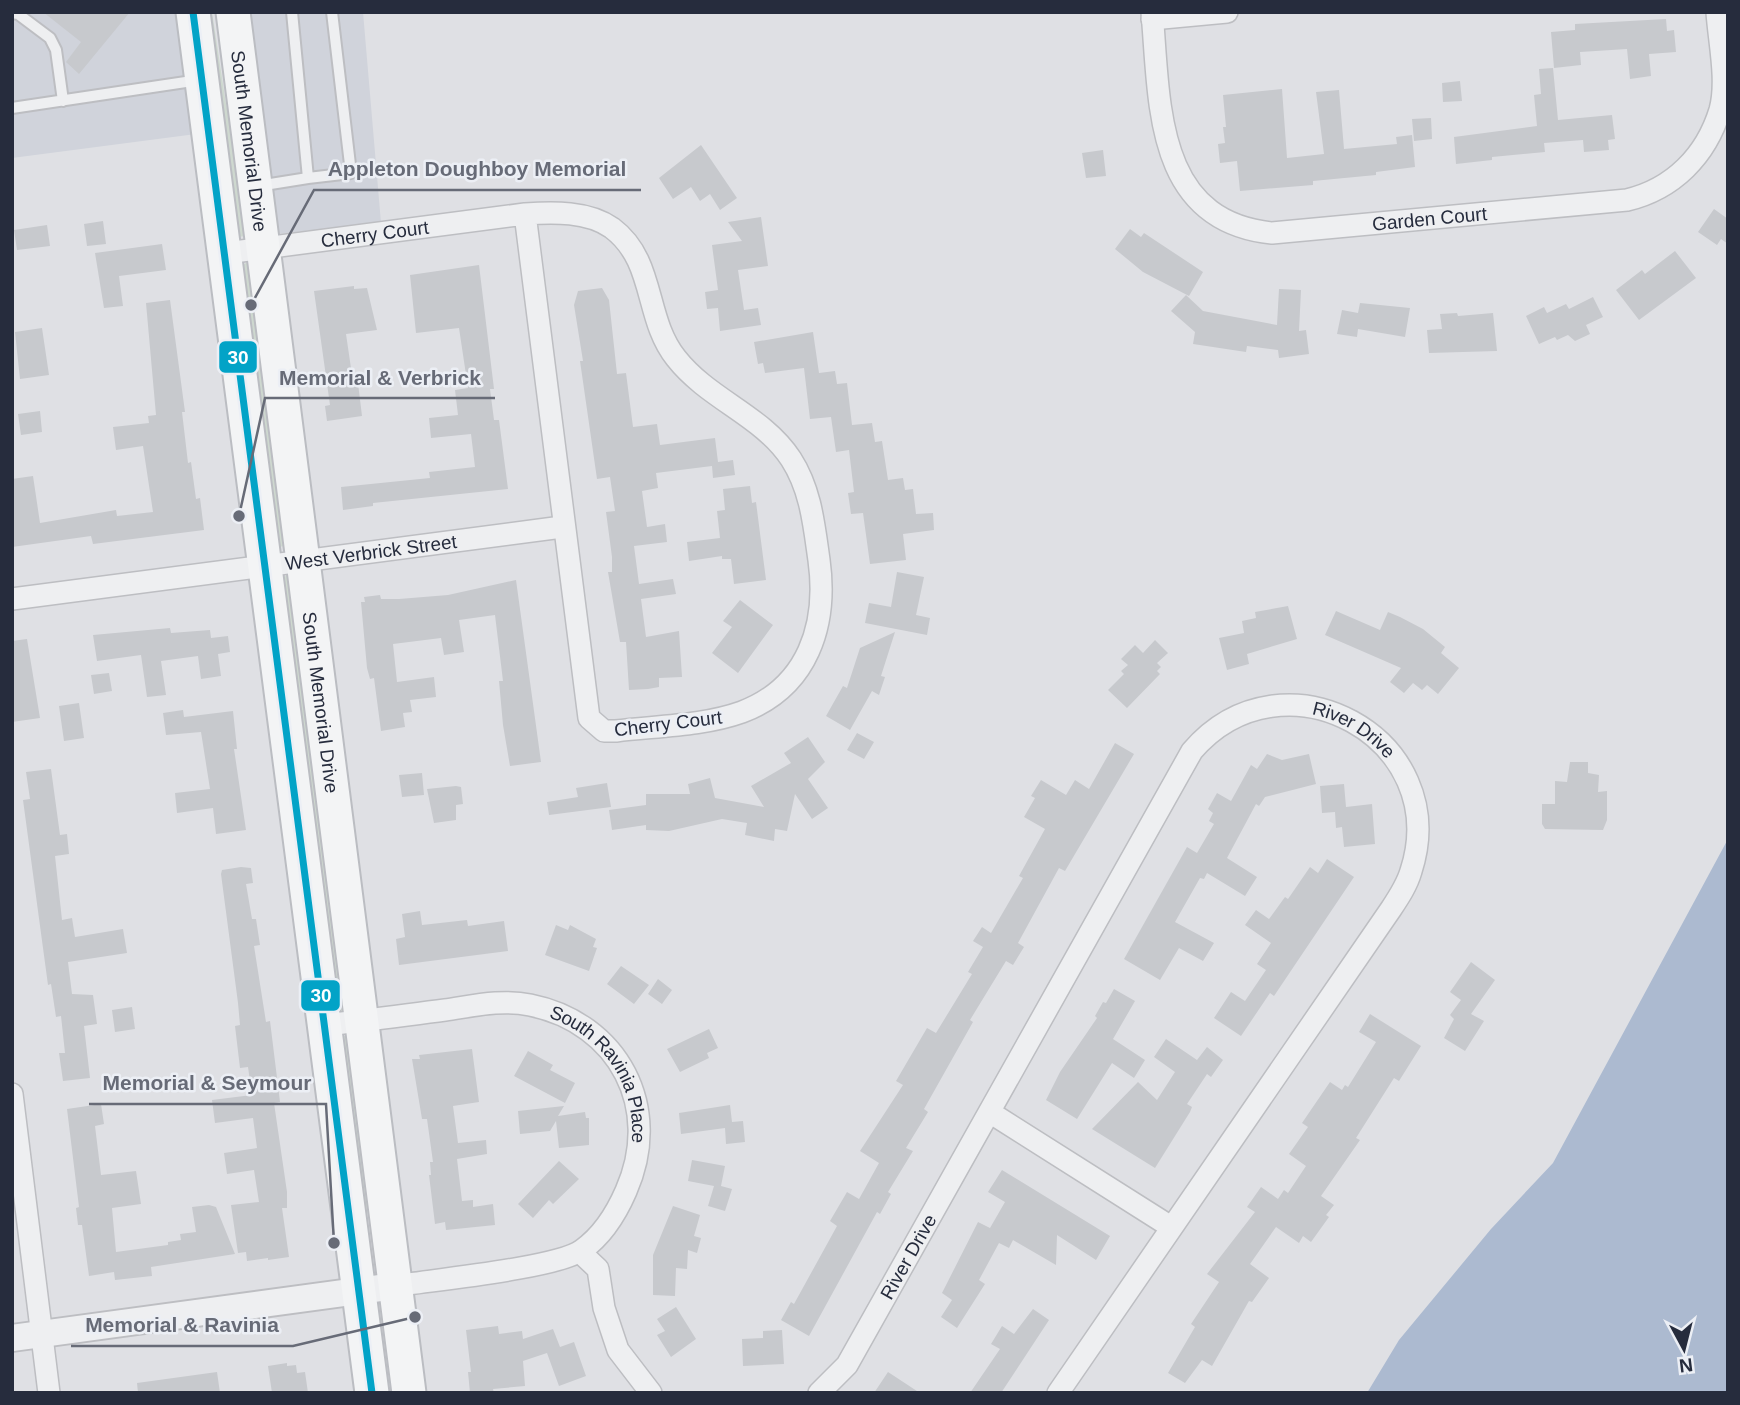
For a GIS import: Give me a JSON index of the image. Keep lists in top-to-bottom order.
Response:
{
  "streets": {
    "main road": ["South Memorial Drive"],
    "street": [
      "Garden Court",
      "Cherry Court",
      "West Verbrick Street",
      "River Drive",
      "South Ravinia Place"
    ]
  },
  "crossings": [
    ["South Memorial Drive", "Cherry Court"],
    ["South Memorial Drive", "West Verbrick Street"],
    ["South Memorial Drive", "South Ravinia Place"],
    ["Cherry Court", "West Verbrick Street"]
  ],
  "places": [
    "Appleton Doughboy Memorial",
    "Memorial & Verbrick",
    "Memorial & Seymour",
    "Memorial & Ravinia"
  ],
  "lines": ["transit line 30"],
  "north": "bottom"
}
